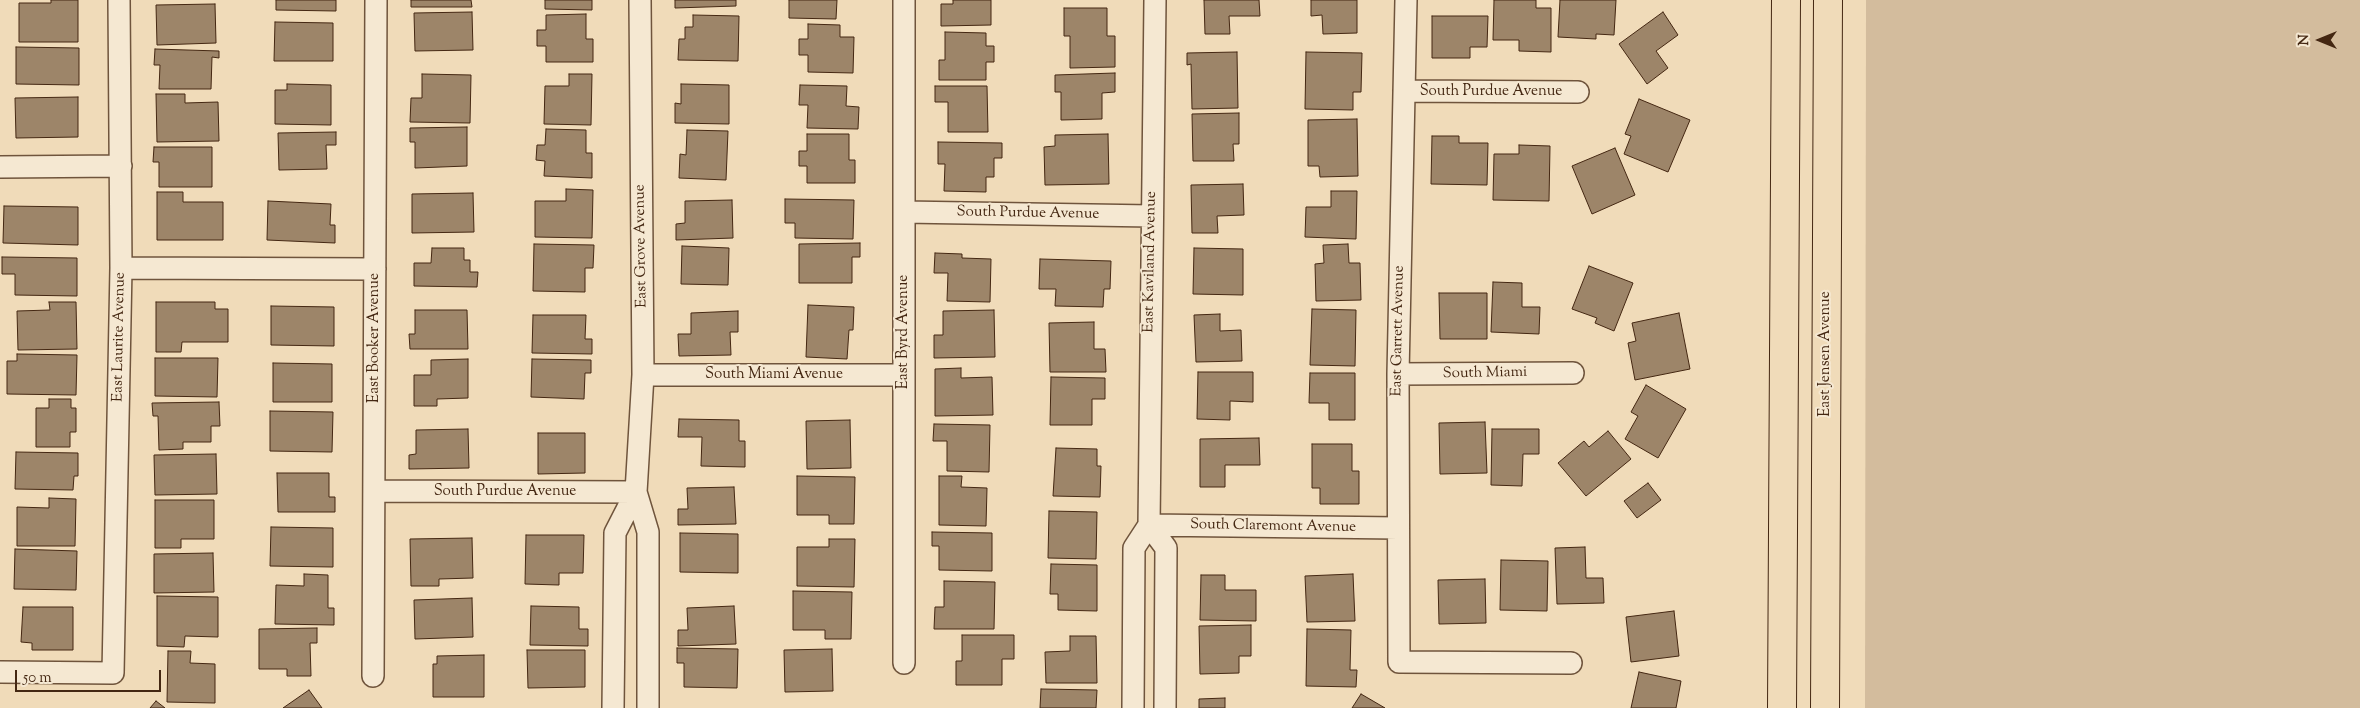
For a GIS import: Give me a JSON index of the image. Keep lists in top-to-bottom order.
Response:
{
  "streets": {
    "main road": ["East Jensen Avenue"],
    "street": [
      "South Purdue Avenue",
      "East Grove Avenue",
      "East Kaviland Avenue",
      "East Garrett Avenue",
      "East Byrd Avenue",
      "East Laurite Avenue",
      "East Booker Avenue",
      "South Miami",
      "South Miami Avenue",
      "South Claremont Avenue"
    ]
  },
  "crossings": [
    ["South Purdue Avenue", "East Grove Avenue"],
    ["South Purdue Avenue", "East Kaviland Avenue"],
    ["South Purdue Avenue", "East Garrett Avenue"],
    ["South Purdue Avenue", "East Byrd Avenue"],
    ["South Purdue Avenue", "East Booker Avenue"],
    ["East Grove Avenue", "South Miami Avenue"],
    ["East Kaviland Avenue", "South Claremont Avenue"],
    ["East Garrett Avenue", "South Miami"],
    ["East Garrett Avenue", "South Claremont Avenue"],
    ["East Byrd Avenue", "South Miami Avenue"]
  ],
  "scale_bar": "50 m",
  "north": "left"
}
